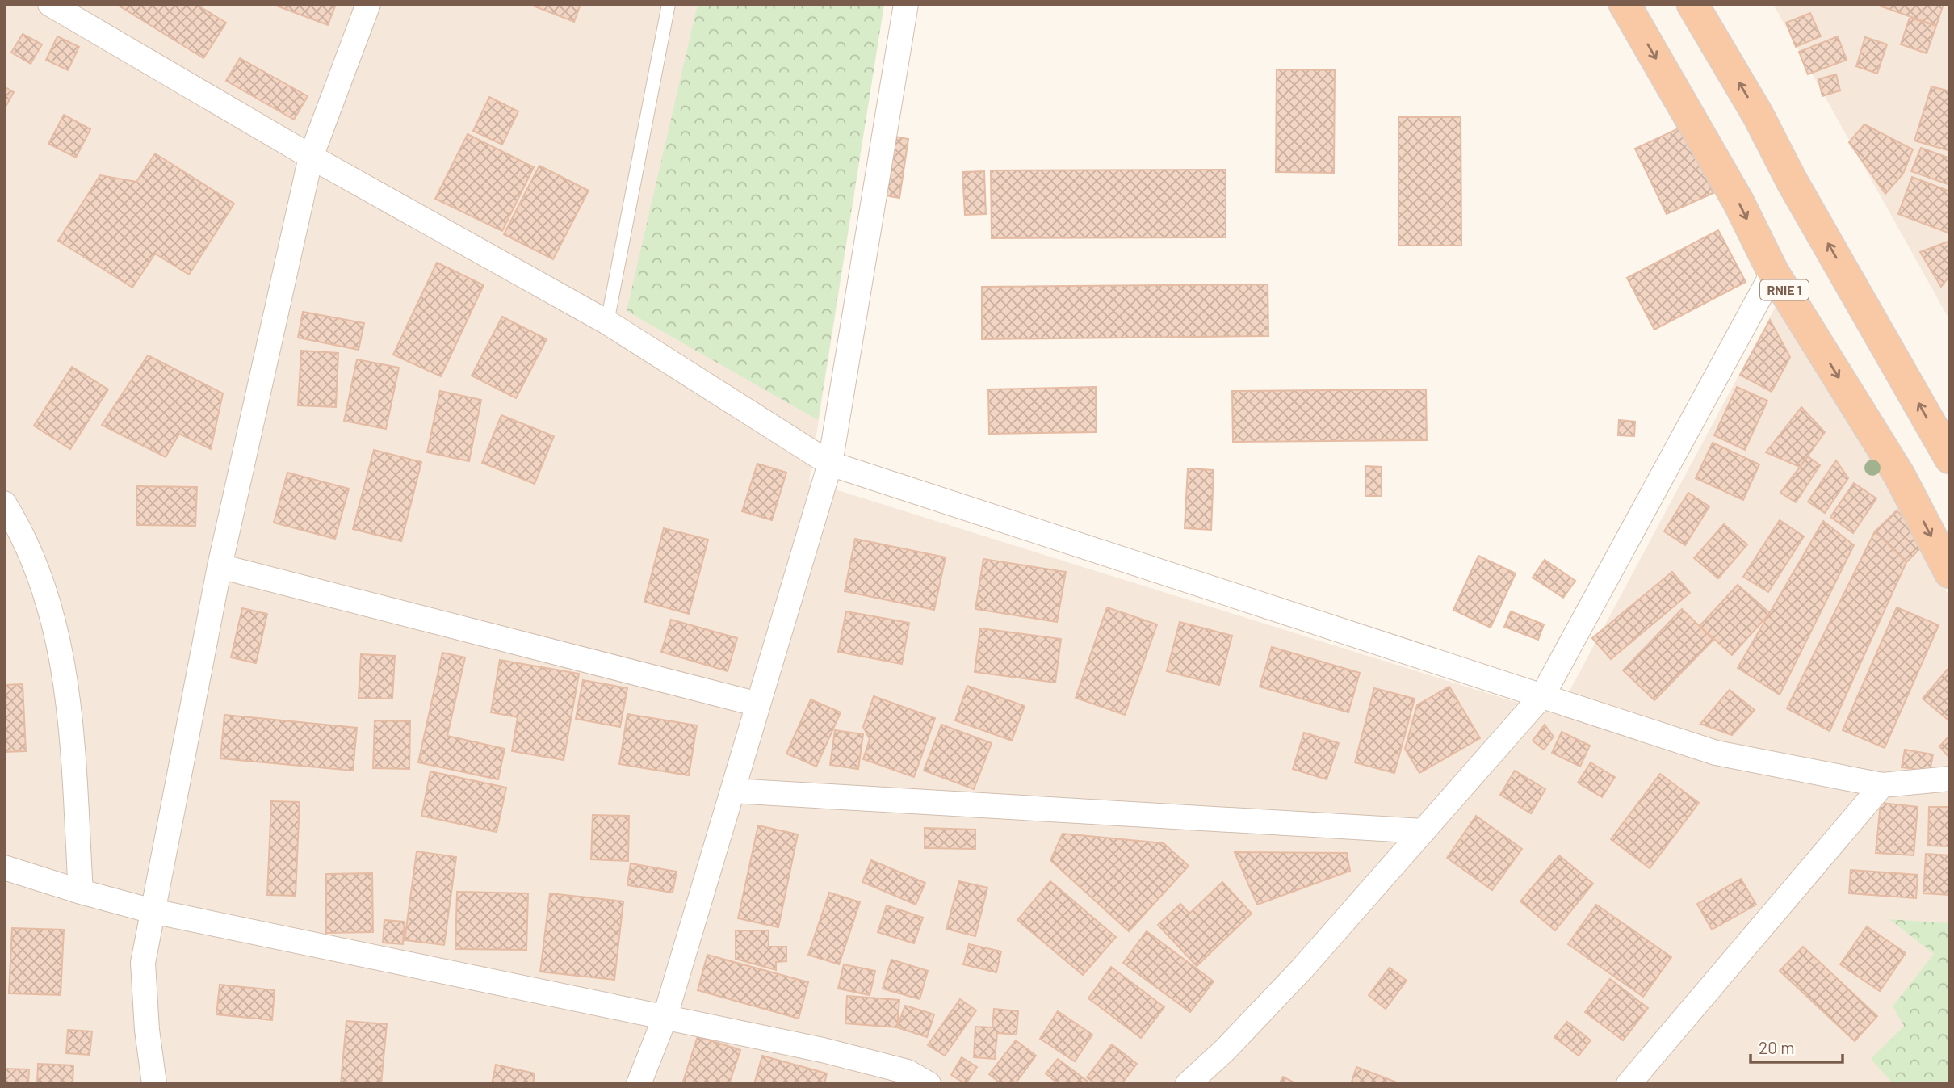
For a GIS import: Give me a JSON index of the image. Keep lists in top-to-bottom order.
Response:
{
  "streets": {
    "highway": ["RNIE 1"]
  },
  "scale_bar": "20 m"
}
